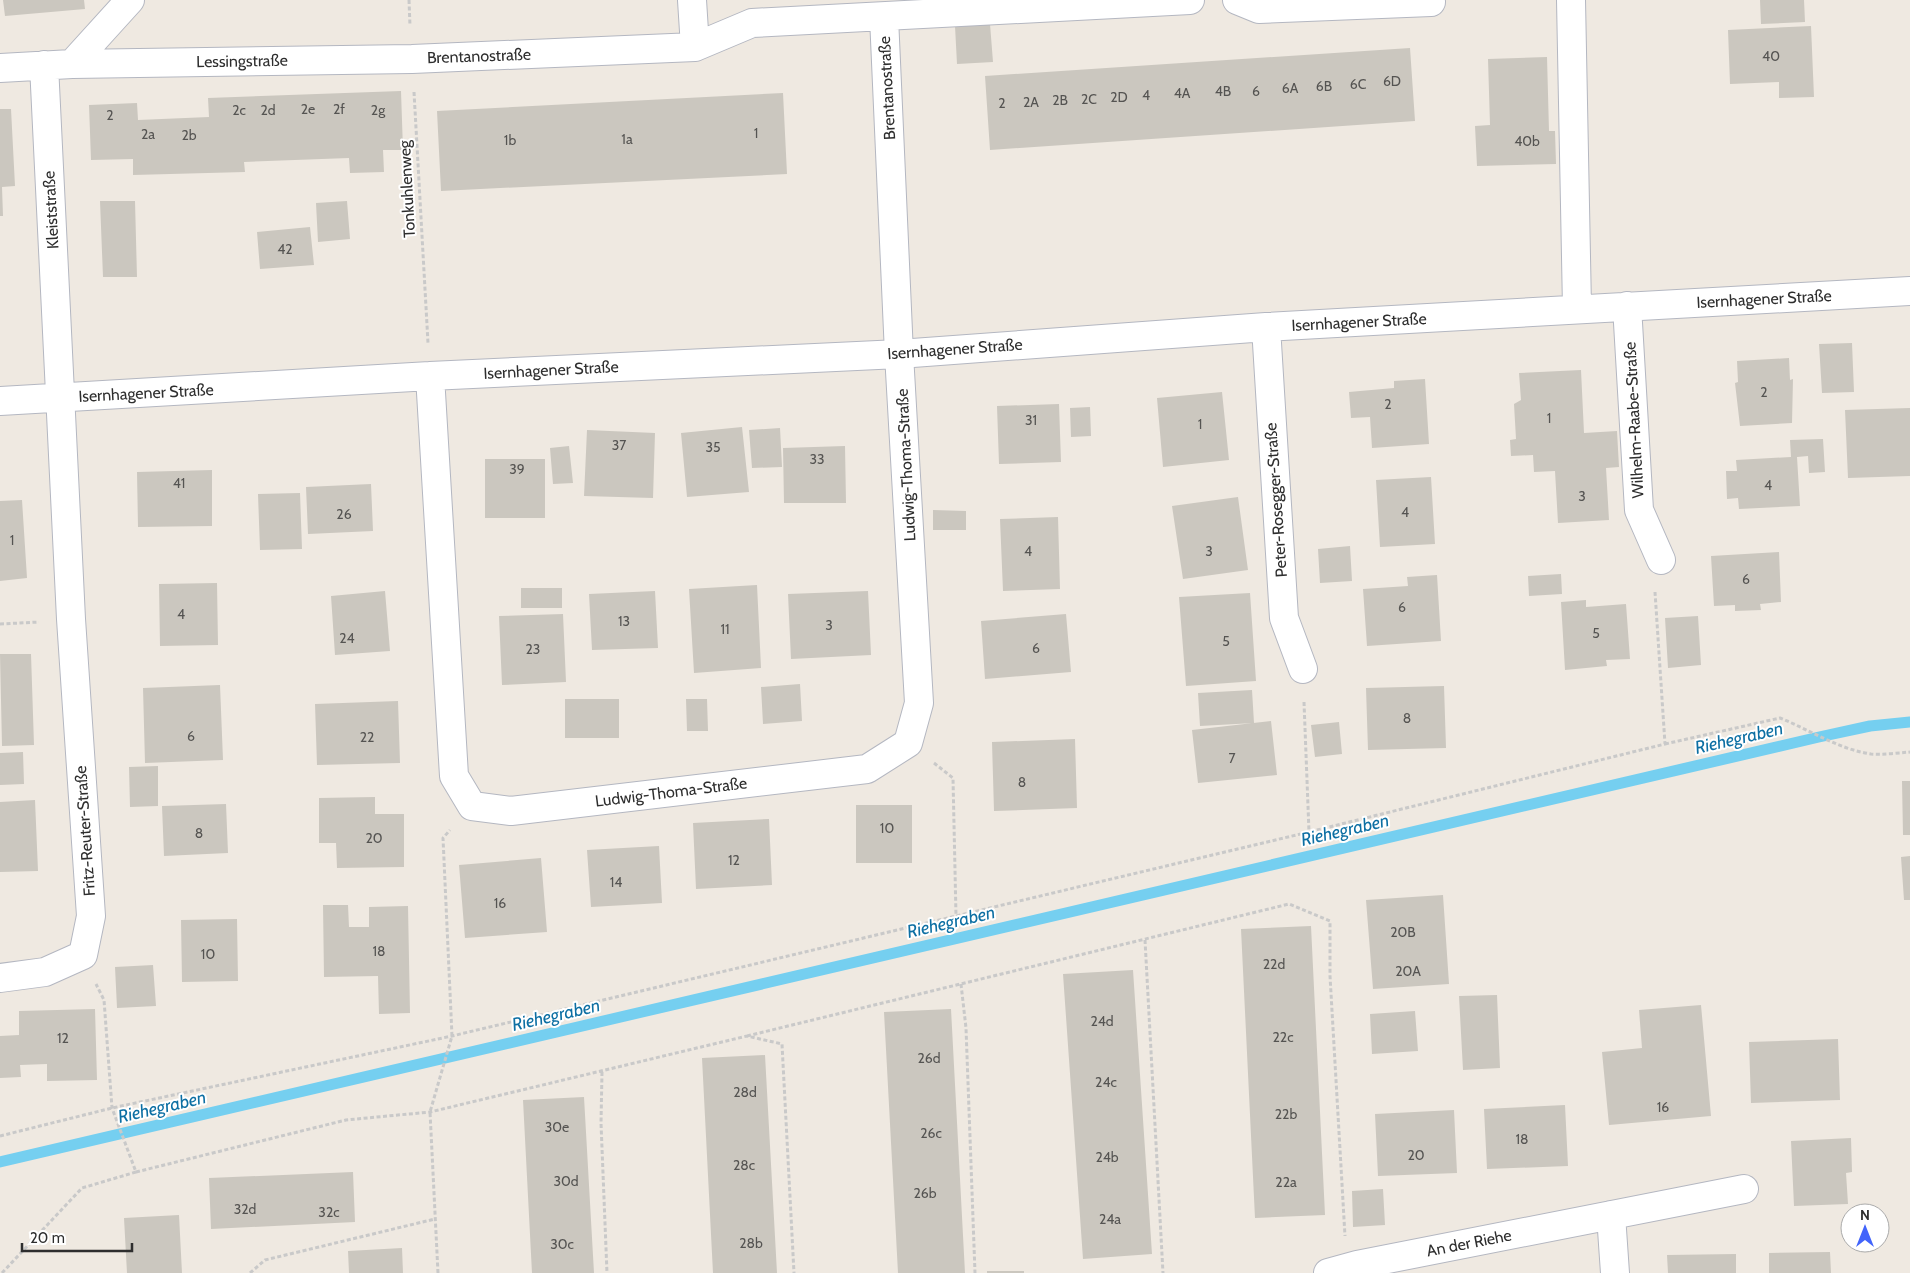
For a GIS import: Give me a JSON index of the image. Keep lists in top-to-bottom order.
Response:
{
  "streets": {
    "street": [
      "Brentanostraße",
      "Lessingstraße",
      "Kleiststraße",
      "Isernhagener Straße",
      "Wilhelm-Raabe-Straße",
      "Ludwig-Thoma-Straße",
      "Peter-Rosegger-Straße",
      "Fritz-Reuter-Straße",
      "An der Riehe"
    ],
    "path": ["Tonkuhlenweg"]
  },
  "crossings": [
    ["Brentanostraße", "Lessingstraße"],
    ["Brentanostraße", "Tonkuhlenweg"],
    ["Brentanostraße", "Isernhagener Straße"],
    ["Brentanostraße", "Ludwig-Thoma-Straße"],
    ["Lessingstraße", "Tonkuhlenweg"],
    ["Lessingstraße", "Kleiststraße"],
    ["Tonkuhlenweg", "Isernhagener Straße"],
    ["Kleiststraße", "Isernhagener Straße"],
    ["Kleiststraße", "Fritz-Reuter-Straße"],
    ["Isernhagener Straße", "Wilhelm-Raabe-Straße"],
    ["Isernhagener Straße", "Ludwig-Thoma-Straße"],
    ["Isernhagener Straße", "Peter-Rosegger-Straße"],
    ["Isernhagener Straße", "Fritz-Reuter-Straße"]
  ],
  "water": ["Riehegraben"],
  "house_numbers": [
    "40",
    "6D",
    "6C",
    "6B",
    "6A",
    "4B",
    "6",
    "4A",
    "4",
    "2D",
    "2C",
    "2B",
    "2A",
    "2",
    "2e",
    "2f",
    "2c",
    "2d",
    "2g",
    "2",
    "1",
    "2a",
    "2b",
    "1a",
    "1b",
    "40b",
    "42",
    "2",
    "2",
    "1",
    "31",
    "1",
    "37",
    "35",
    "33",
    "39",
    "41",
    "4",
    "3",
    "4",
    "26",
    "1",
    "4",
    "3",
    "6",
    "6",
    "4",
    "13",
    "3",
    "11",
    "5",
    "24",
    "5",
    "6",
    "23",
    "8",
    "6",
    "22",
    "7",
    "8",
    "10",
    "8",
    "20",
    "12",
    "14",
    "16",
    "20B",
    "18",
    "10",
    "22d",
    "20A",
    "24d",
    "22c",
    "12",
    "26d",
    "24c",
    "28d",
    "16",
    "22b",
    "30e",
    "26c",
    "18",
    "20",
    "24b",
    "28c",
    "30d",
    "22a",
    "26b",
    "32d",
    "32c",
    "24a",
    "28b",
    "30c"
  ],
  "scale_bar": "20 m",
  "north": "top"
}
